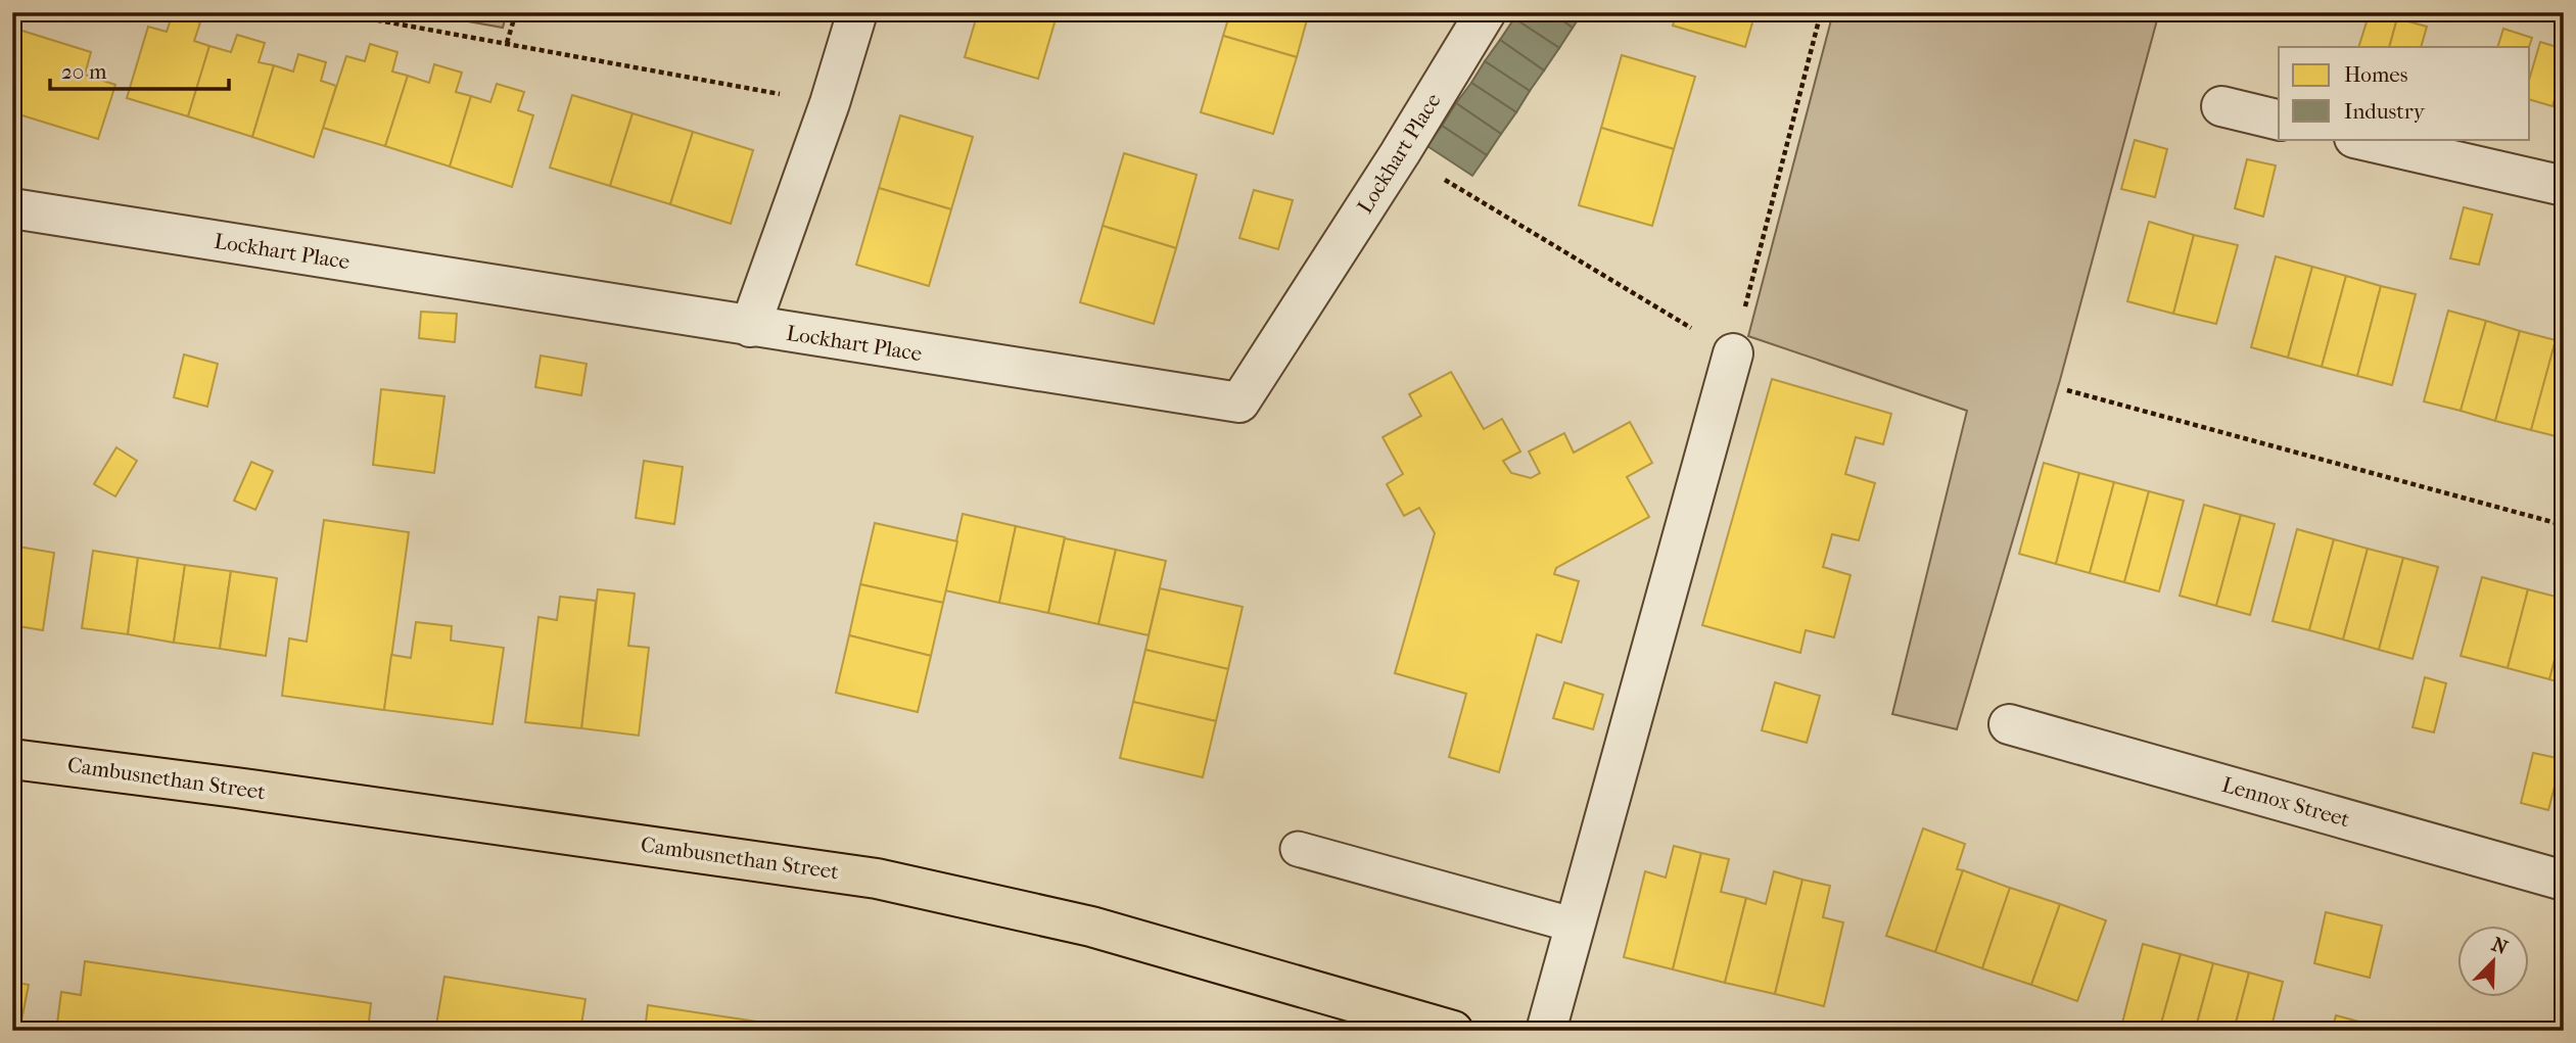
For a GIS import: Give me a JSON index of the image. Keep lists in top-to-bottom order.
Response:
{
  "streets": {
    "main road": ["Cambusnethan Street"],
    "street": ["Lockhart Place", "Lennox Street"]
  },
  "legend": ["Homes", "Industry"],
  "scale_bar": "20 m",
  "north": "top right"
}
